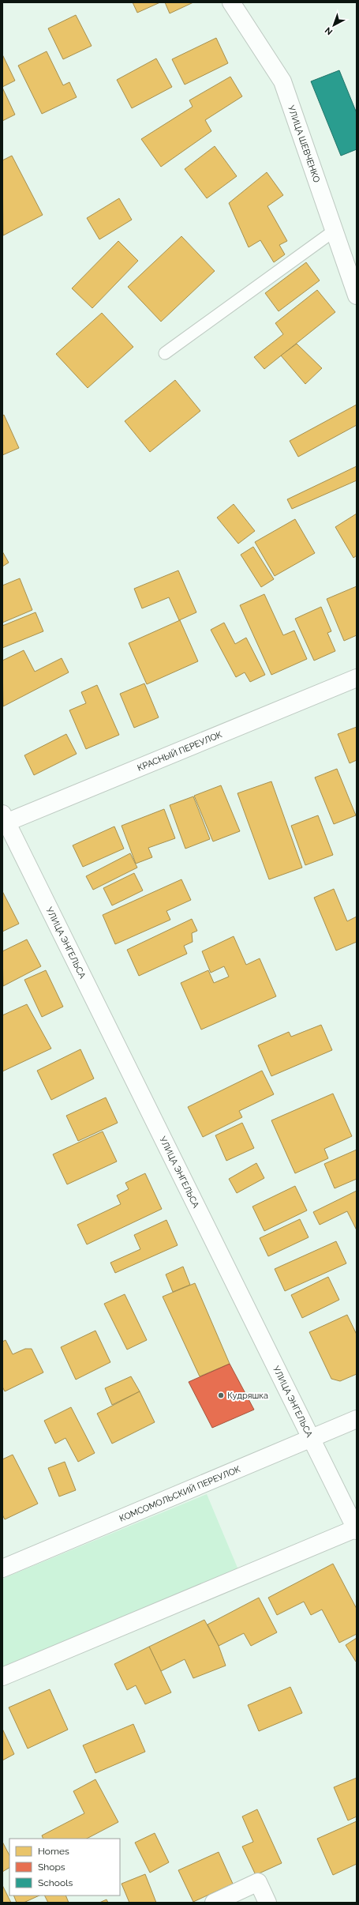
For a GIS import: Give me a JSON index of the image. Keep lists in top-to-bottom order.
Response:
{
  "streets": {
    "street": [
      "УЛИЦА ШЕВЧЕНКО",
      "КРАСНЫЙ ПЕРЕУЛОК",
      "УЛИЦА ЭНГЕЛЬСА",
      "КОМСОМОЛЬСКИЙ ПЕРЕУЛОК"
    ]
  },
  "crossings": [
    ["КРАСНЫЙ ПЕРЕУЛОК", "УЛИЦА ЭНГЕЛЬСА"],
    ["УЛИЦА ЭНГЕЛЬСА", "КОМСОМОЛЬСКИЙ ПЕРЕУЛОК"]
  ],
  "places": ["Кудряшка"],
  "legend": ["Homes", "Shops", "Schools"],
  "north": "bottom left"
}
